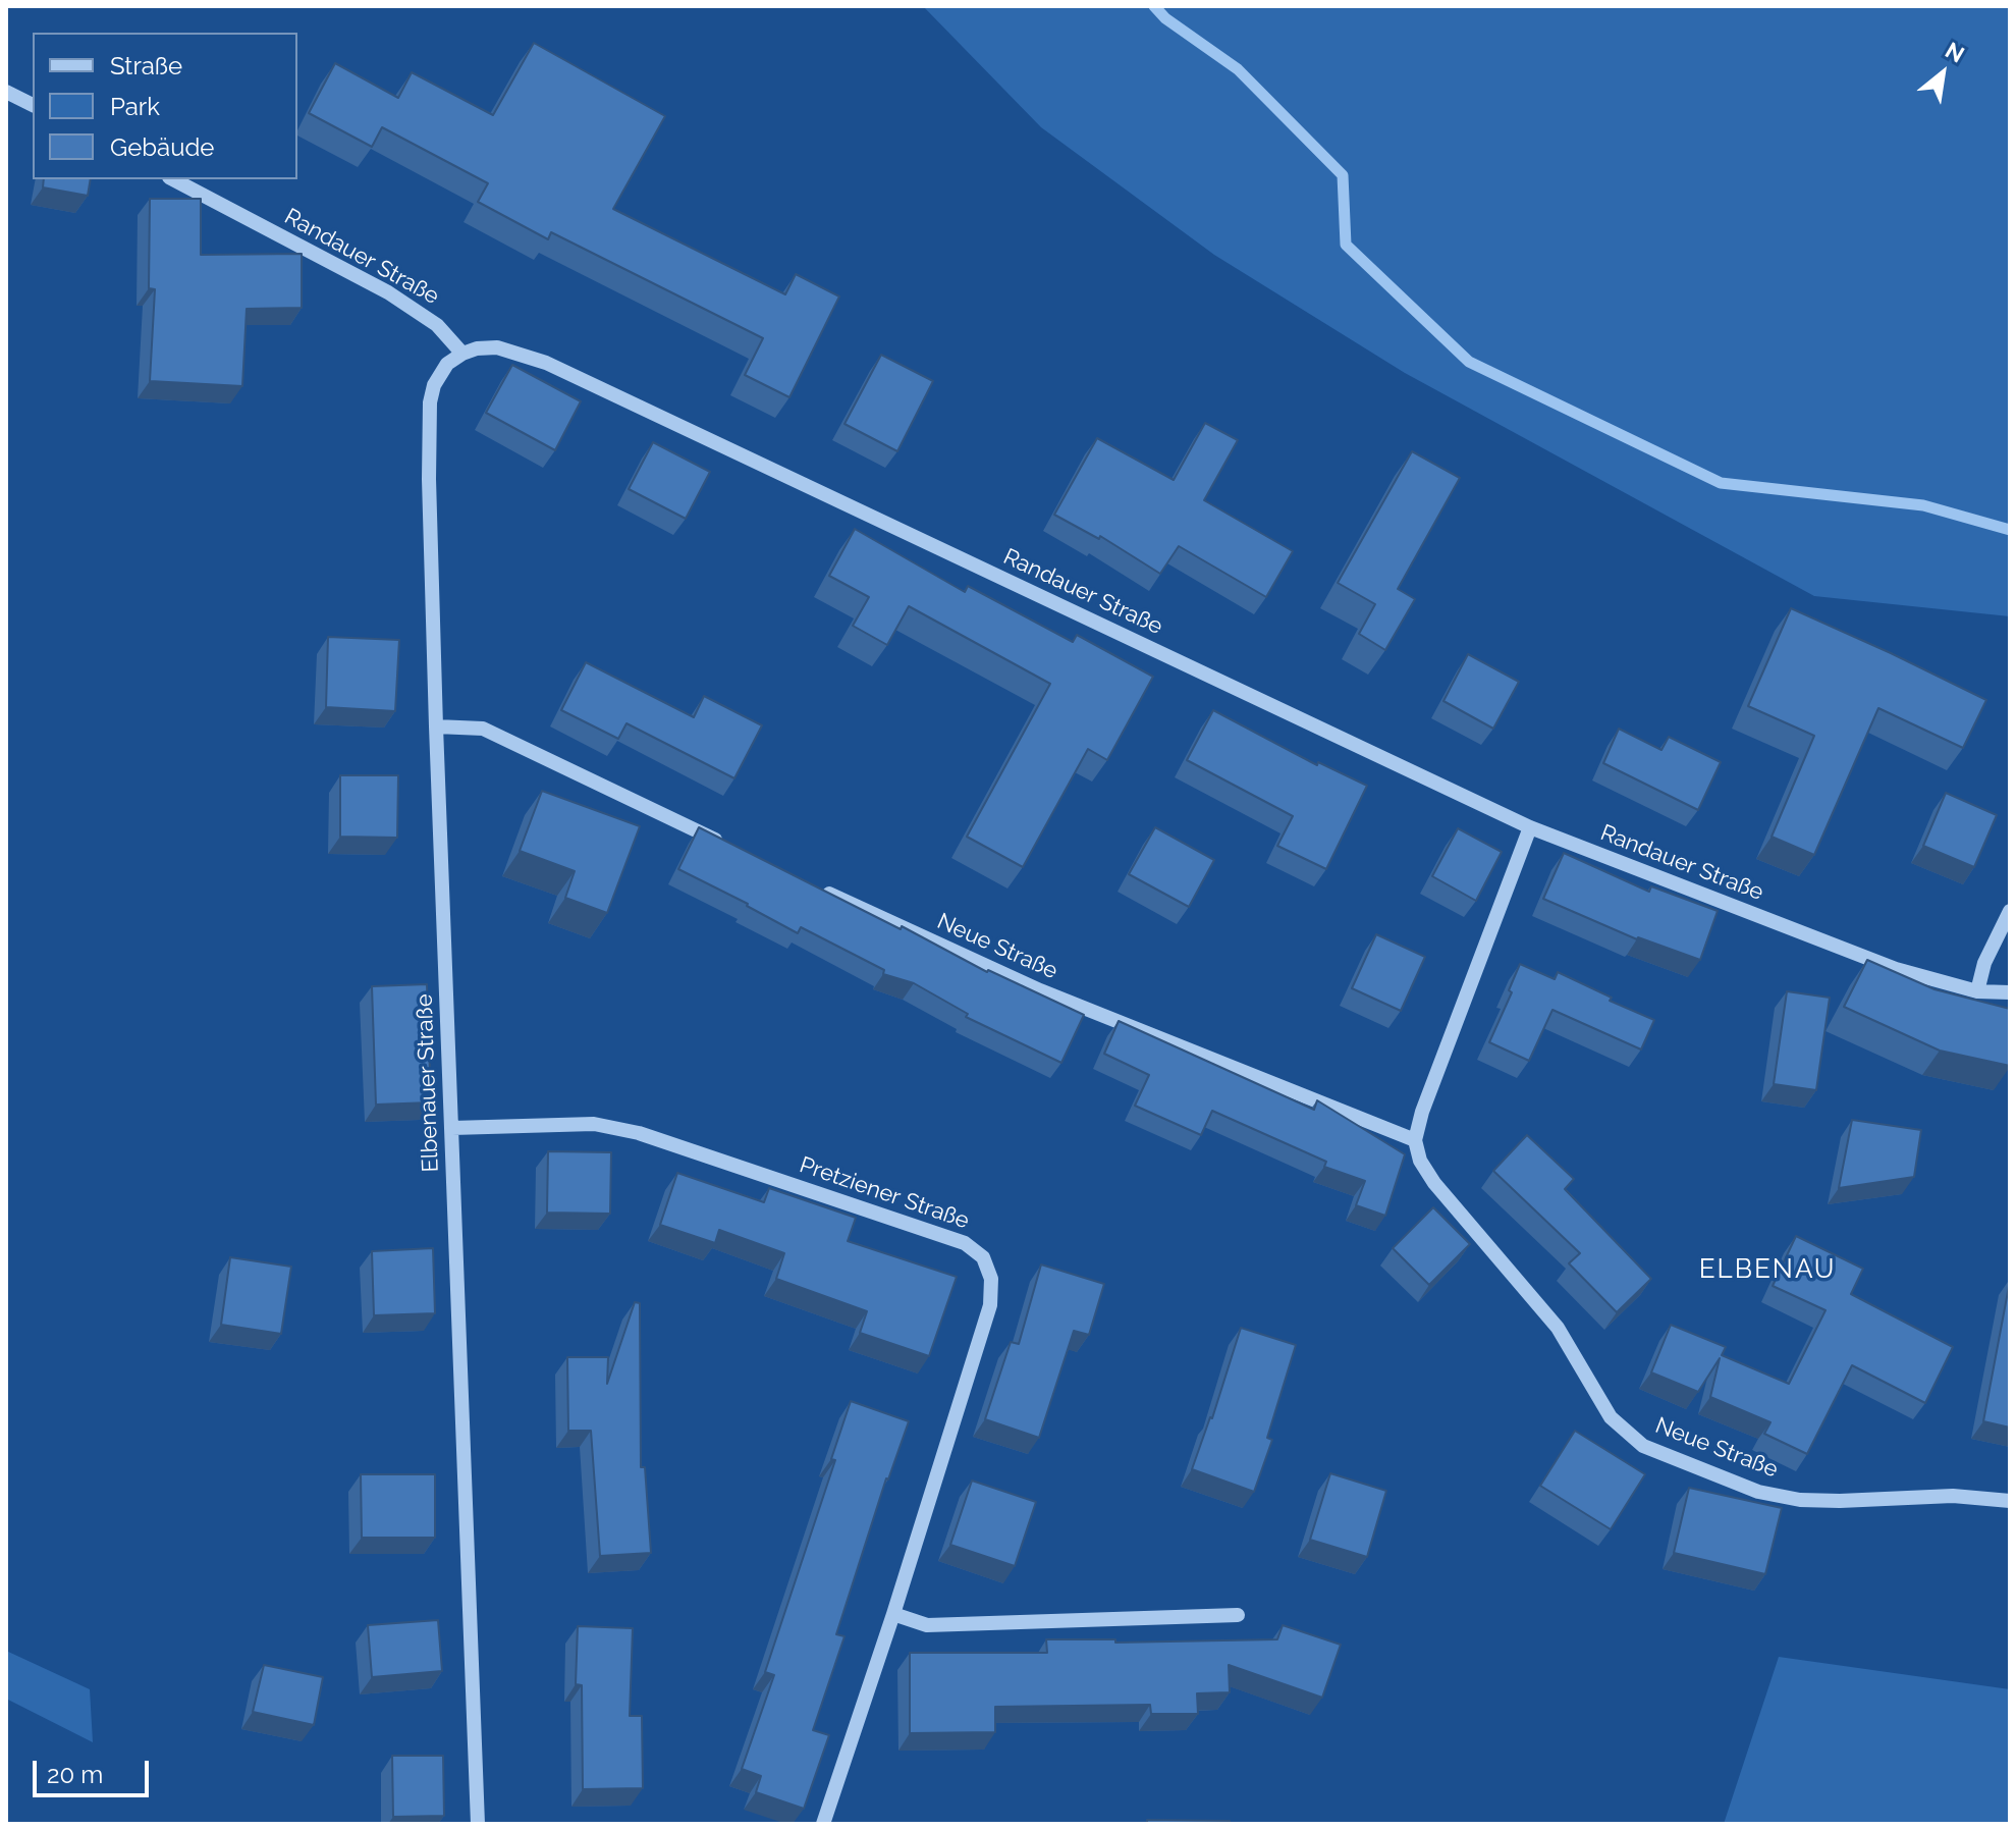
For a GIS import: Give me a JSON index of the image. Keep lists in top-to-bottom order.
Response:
{
  "streets": {
    "street": [
      "Randauer Straße",
      "Neue Straße",
      "Elbenauer Straße",
      "Pretziener Straße"
    ]
  },
  "crossings": [
    ["Randauer Straße", "Elbenauer Straße"],
    ["Elbenauer Straße", "Pretziener Straße"]
  ],
  "districts": ["ELBENAU"],
  "legend": ["Straße", "Park", "Gebäude"],
  "scale_bar": "20 m",
  "north": "top right"
}
